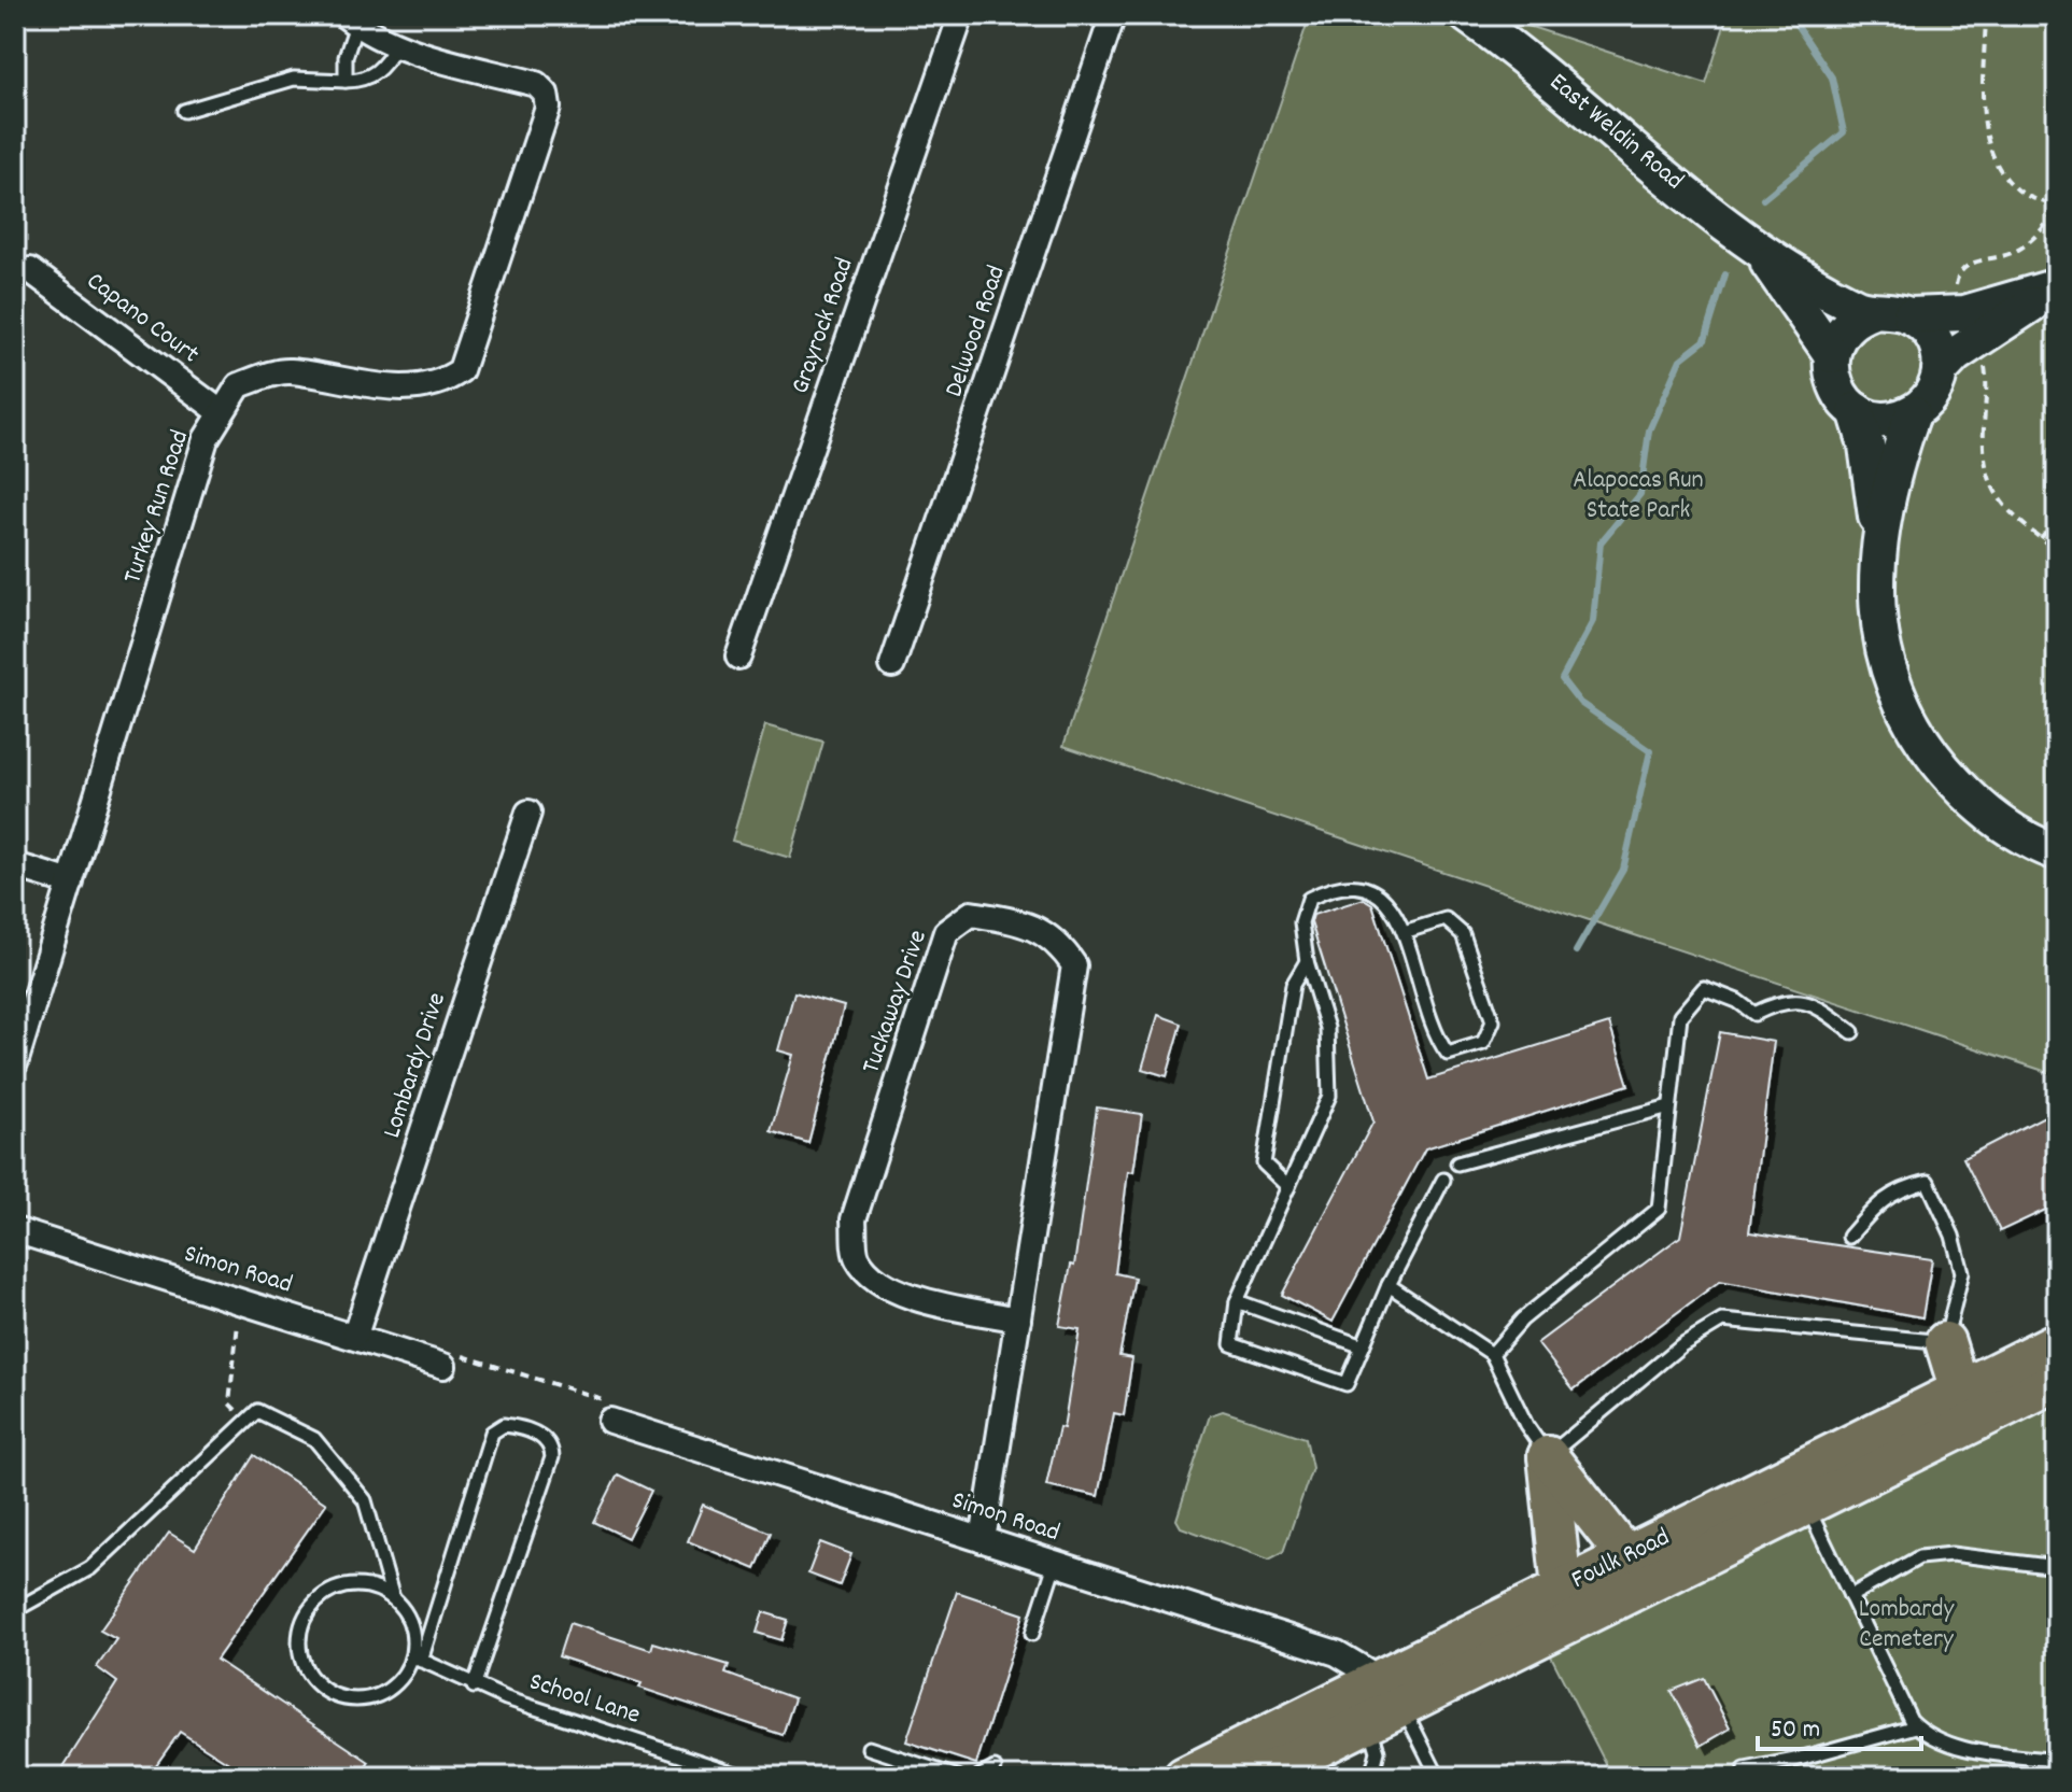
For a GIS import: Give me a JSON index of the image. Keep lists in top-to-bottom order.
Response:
{
  "streets": {
    "main road": ["Foulk Road"],
    "street": [
      "East Weldin Road",
      "Capano Court",
      "Grayrock Road",
      "Delwood Road",
      "Turkey Run Road",
      "Tuckaway Drive",
      "Lombardy Drive",
      "Simon Road"
    ],
    "lane": ["School Lane"]
  },
  "crossings": [
    ["Capano Court", "Turkey Run Road"],
    ["Tuckaway Drive", "Simon Road"],
    ["Lombardy Drive", "Simon Road"],
    ["Simon Road", "Foulk Road"]
  ],
  "parks": ["Alapocas Run State Park", "Lombardy Cemetery"],
  "scale_bar": "50 m"
}
